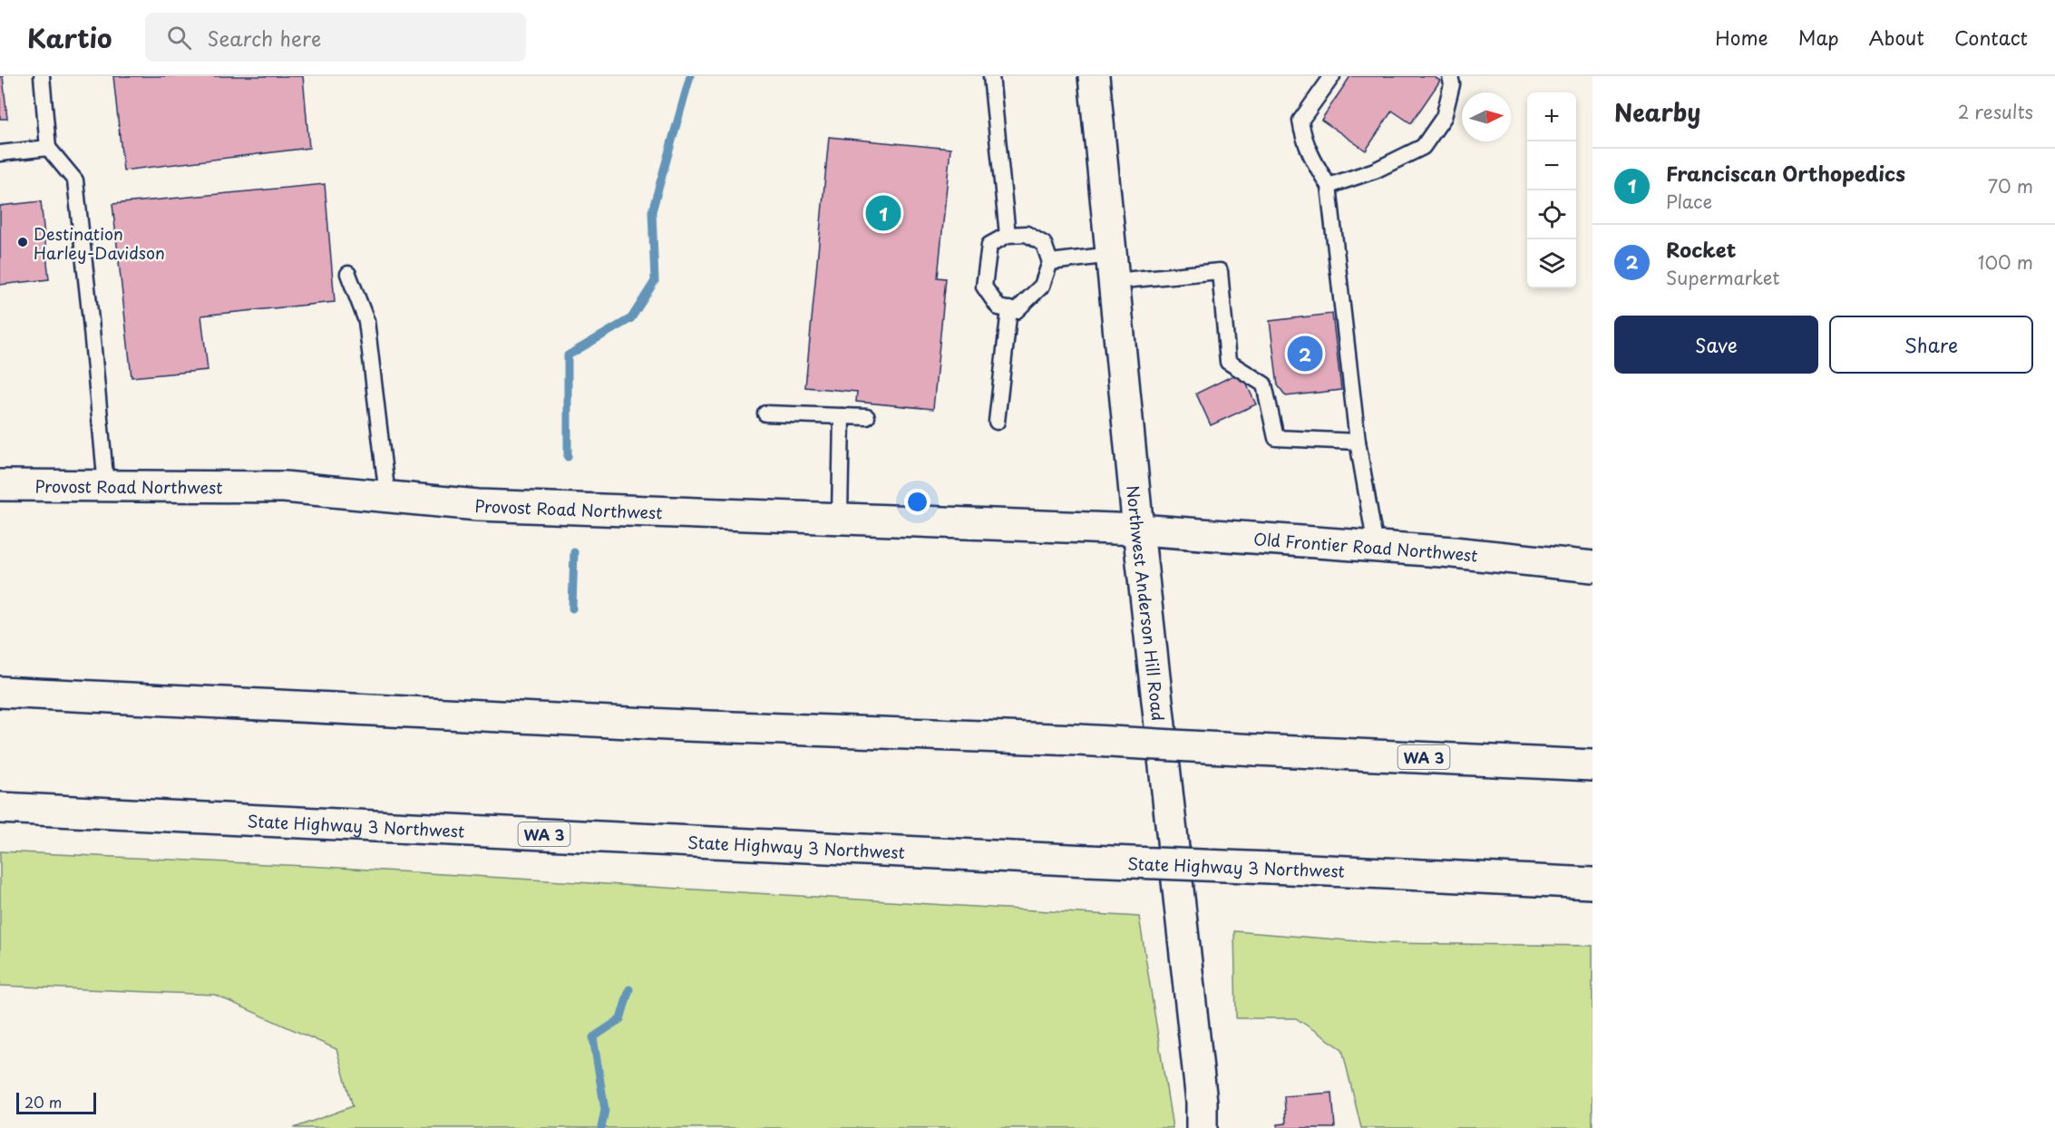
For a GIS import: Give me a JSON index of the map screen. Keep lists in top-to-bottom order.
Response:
{
  "streets": {
    "main road": [
      "Provost Road Northwest",
      "Old Frontier Road Northwest",
      "Northwest Anderson Hill Road",
      "WA 3",
      "State Highway 3 Northwest"
    ]
  },
  "crossings": [
    ["Provost Road Northwest", "Old Frontier Road Northwest"],
    ["Provost Road Northwest", "Northwest Anderson Hill Road"],
    ["Old Frontier Road Northwest", "Northwest Anderson Hill Road"]
  ],
  "places": ["Destination Harley-Davidson"],
  "scale_bar": "20 m",
  "north": "right",
  "page": {
    "header": "Kartio",
    "search": "Search here",
    "nav": [
      "Home",
      "Map",
      "About",
      "Contact"
    ],
    "heading": ["Nearby", "2 results"],
    "map_buttons": ["+", "−"],
    "list": [
      {
        "mark": "1",
        "name": "Franciscan Orthopedics",
        "note": "Place",
        "value": "70 m"
      },
      {
        "mark": "2",
        "name": "Rocket",
        "note": "Supermarket",
        "value": "100 m"
      }
    ],
    "pins": ["1", "2"],
    "buttons": ["Save", "Share"],
    "scale": "20 m"
  }
}
